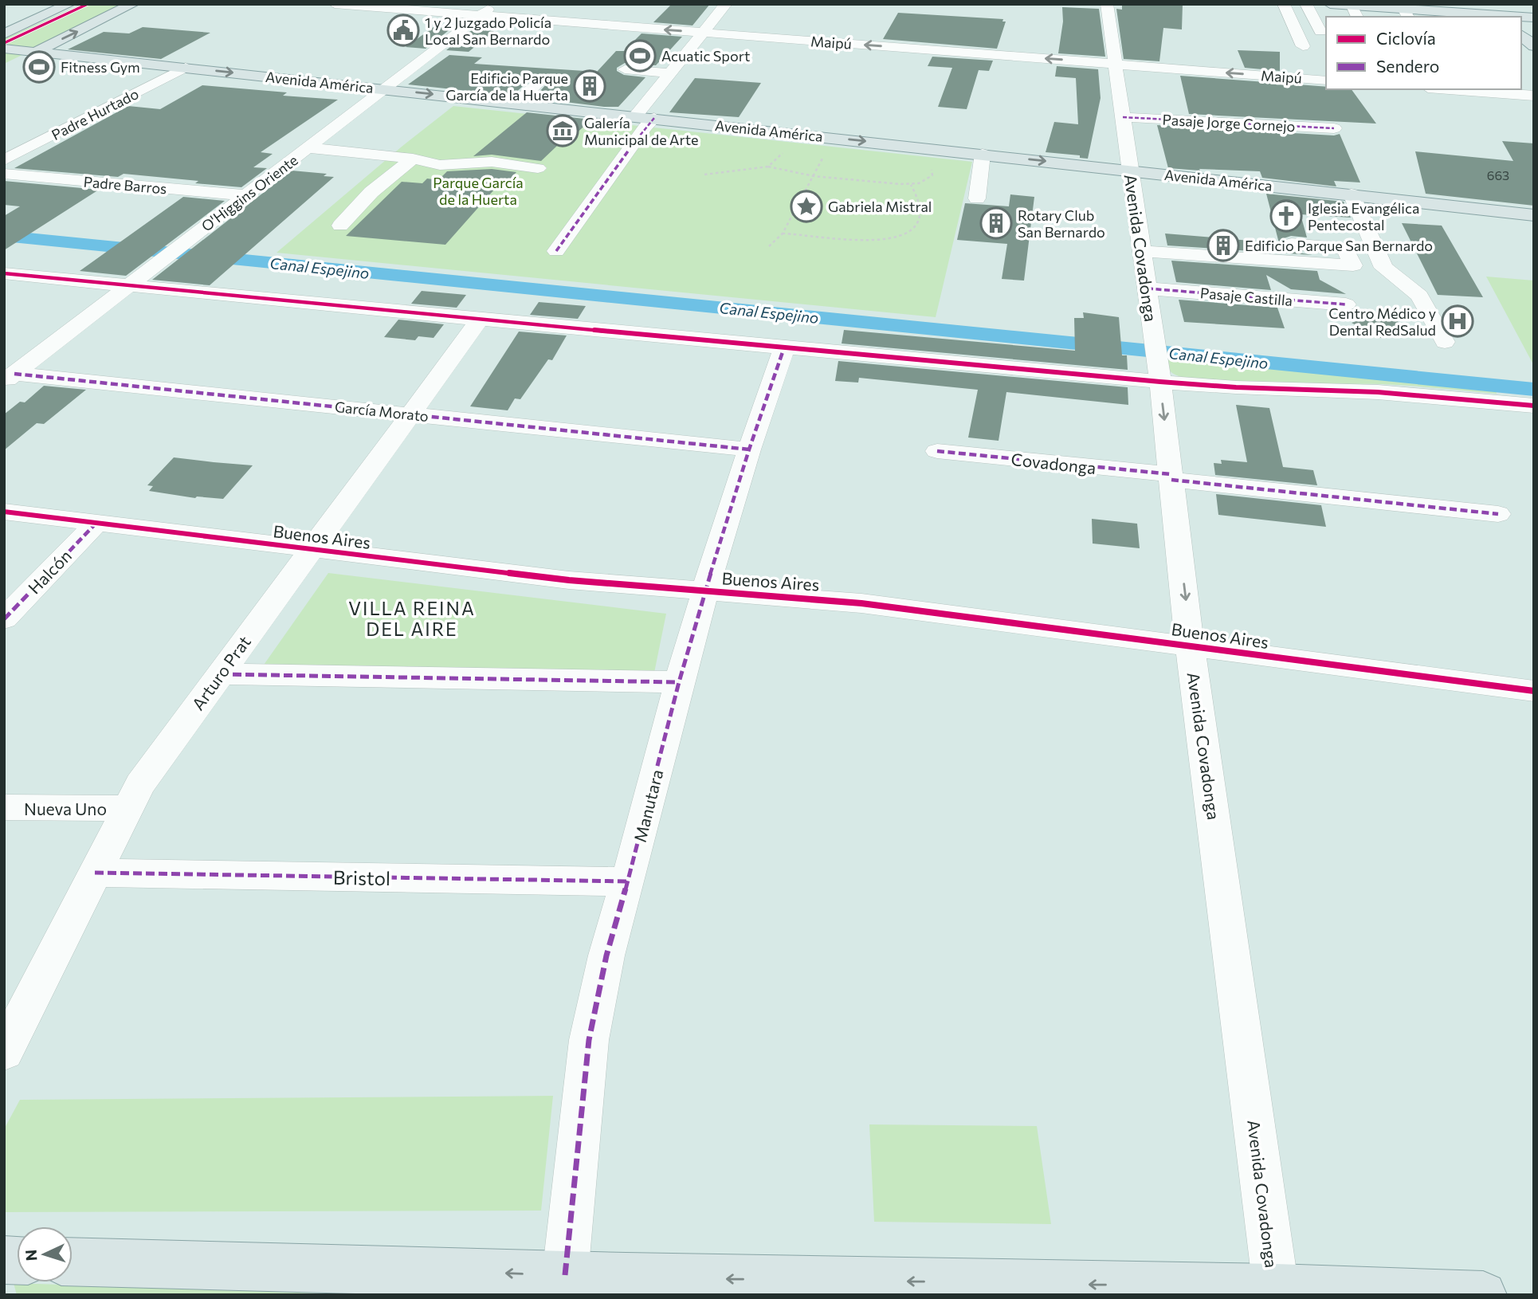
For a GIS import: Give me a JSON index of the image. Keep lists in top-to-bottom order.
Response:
{
  "streets": {
    "main road": ["Avenida América"],
    "street": [
      "Maipú",
      "Padre Hurtado",
      "Pasaje Jorge Cornejo",
      "Padre Barros",
      "O'Higgins Oriente",
      "Avenida Covadonga",
      "Pasaje Castilla",
      "García Morato",
      "Covadonga",
      "Buenos Aires",
      "Halcón",
      "Arturo Prat",
      "Manutara",
      "Nueva Uno",
      "Bristol"
    ]
  },
  "crossings": [
    ["Maipú", "O'Higgins Oriente"],
    ["Maipú", "Avenida Covadonga"],
    ["Avenida América", "Padre Hurtado"],
    ["Avenida América", "O'Higgins Oriente"],
    ["Avenida América", "Avenida Covadonga"],
    ["Pasaje Jorge Cornejo", "Avenida Covadonga"],
    ["Padre Barros", "O'Higgins Oriente"],
    ["O'Higgins Oriente", "García Morato"],
    ["Avenida Covadonga", "Pasaje Castilla"],
    ["Avenida Covadonga", "Covadonga"],
    ["Avenida Covadonga", "Buenos Aires"],
    ["García Morato", "Arturo Prat"],
    ["García Morato", "Manutara"],
    ["Buenos Aires", "Halcón"],
    ["Buenos Aires", "Arturo Prat"],
    ["Buenos Aires", "Manutara"],
    ["Arturo Prat", "Nueva Uno"],
    ["Arturo Prat", "Bristol"],
    ["Manutara", "Bristol"]
  ],
  "one_way": ["Maipú", "Avenida América"],
  "districts": ["VILLA REINA DEL AIRE"],
  "water": ["Canal Espejino"],
  "parks": ["Parque García de la Huerta"],
  "places": {
    "public building": ["1 y 2 Juzgado Policía Local San Bernardo"],
    "sports": ["Acuatic Sport", "Fitness Gym"],
    "building": ["Edificio Parque García de la Huerta", "Rotary Club San Bernardo", "Edificio Parque San Bernardo"],
    "museum": ["Galería Municipal de Arte"],
    "place": ["Gabriela Mistral"],
    "church": ["Iglesia Evangélica Pentecostal"],
    "hospital": ["Centro Médico y Dental RedSalud"]
  },
  "house_numbers": ["663"],
  "legend": ["Ciclovía", "Sendero"],
  "north": "left"
}
